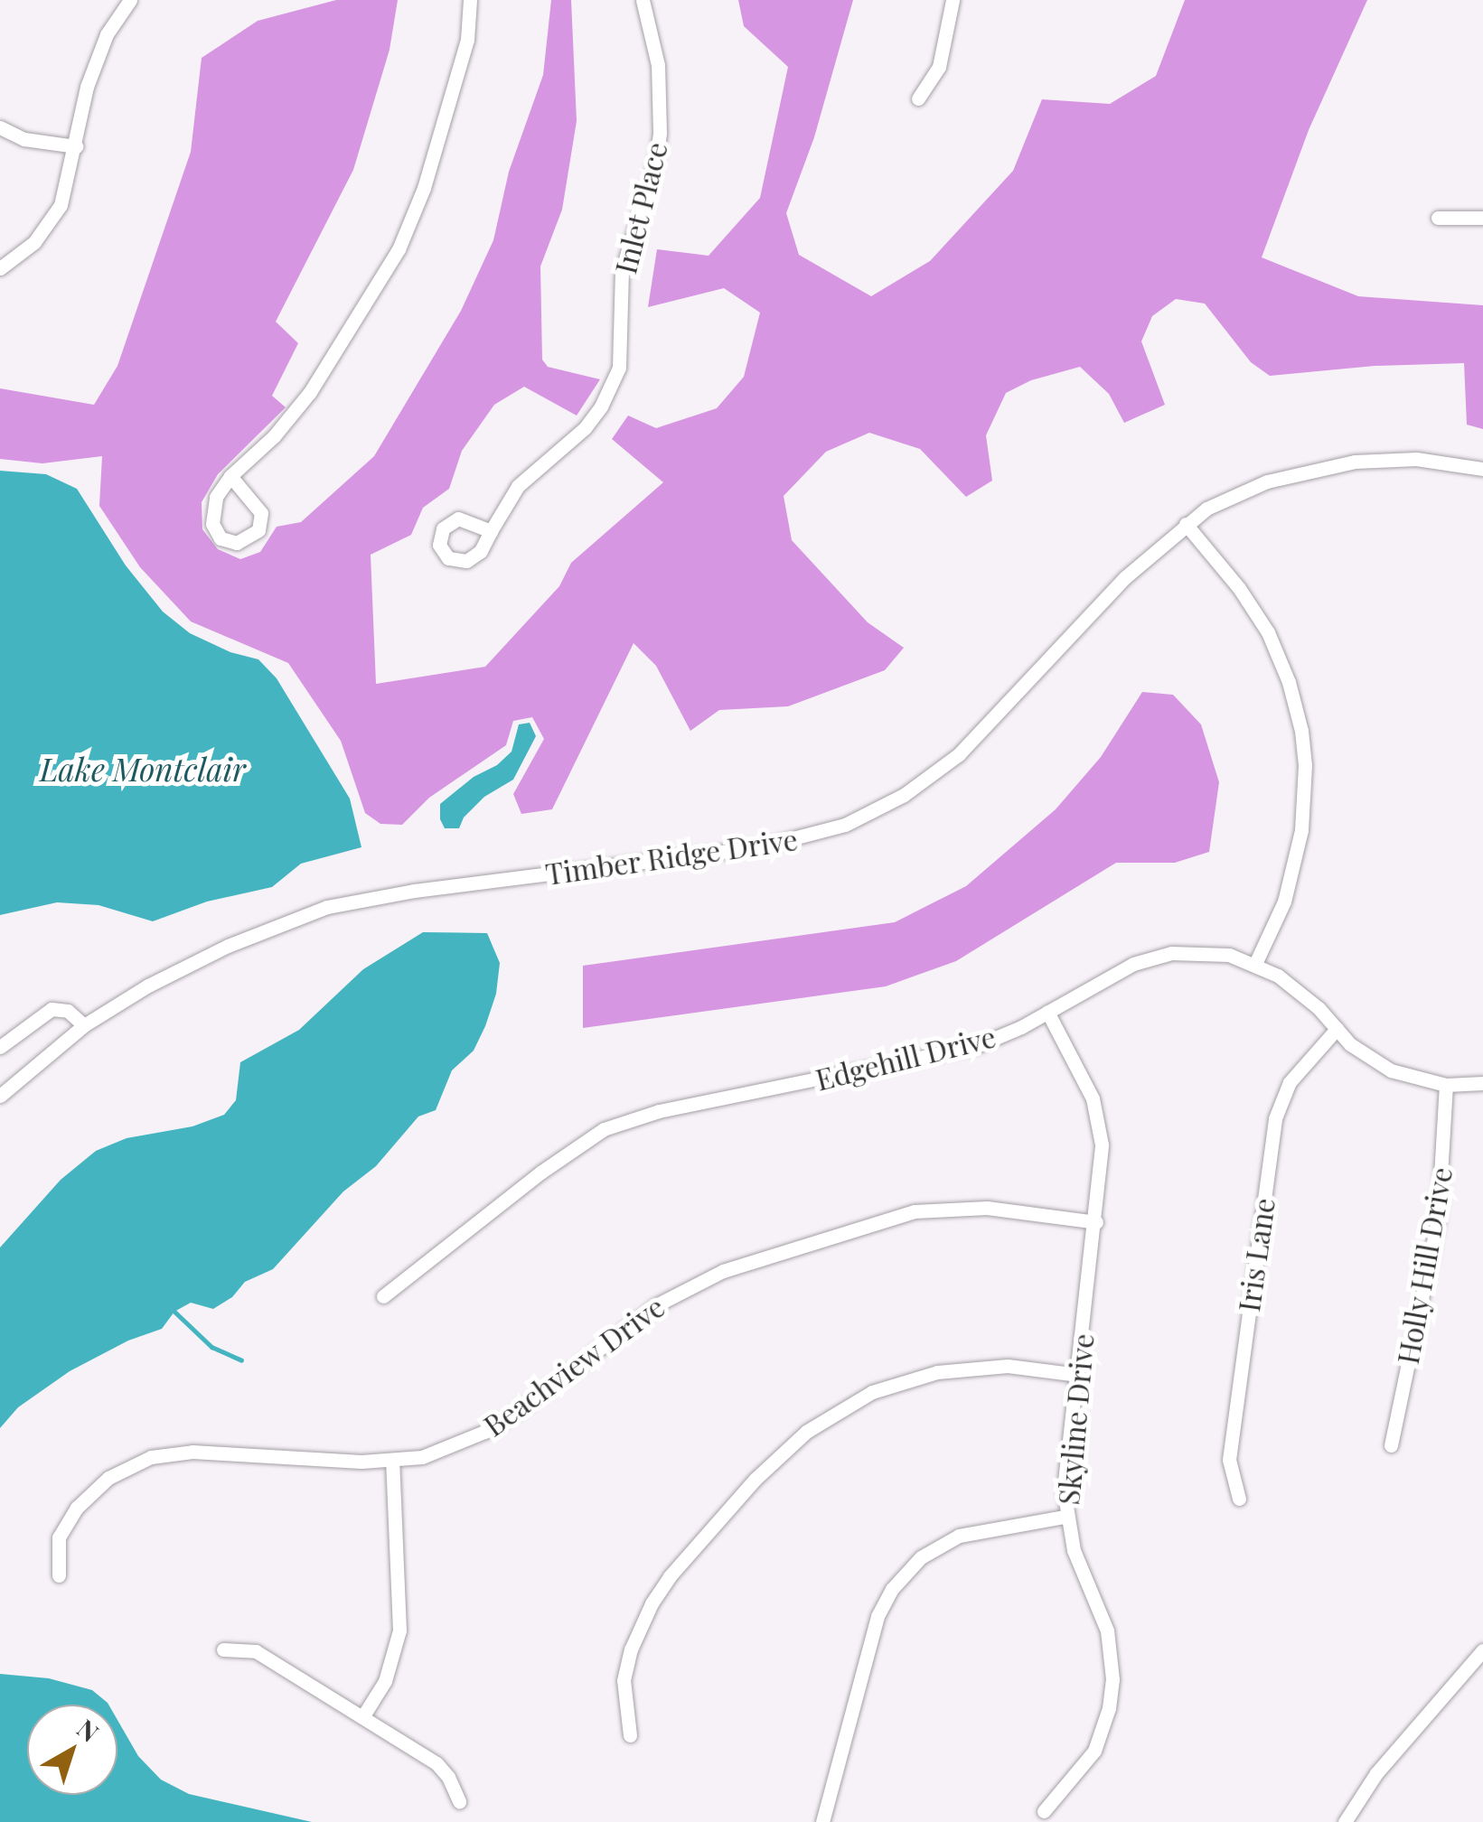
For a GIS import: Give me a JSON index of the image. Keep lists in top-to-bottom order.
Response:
{
  "streets": {
    "street": [
      "Inlet Place",
      "Timber Ridge Drive",
      "Edgehill Drive",
      "Iris Lane",
      "Holly Hill Drive",
      "Beachview Drive",
      "Skyline Drive"
    ]
  },
  "crossings": [
    ["Edgehill Drive", "Iris Lane"],
    ["Edgehill Drive", "Holly Hill Drive"],
    ["Edgehill Drive", "Skyline Drive"],
    ["Beachview Drive", "Skyline Drive"]
  ],
  "water": ["Lake Montclair"],
  "north": "top right"
}
